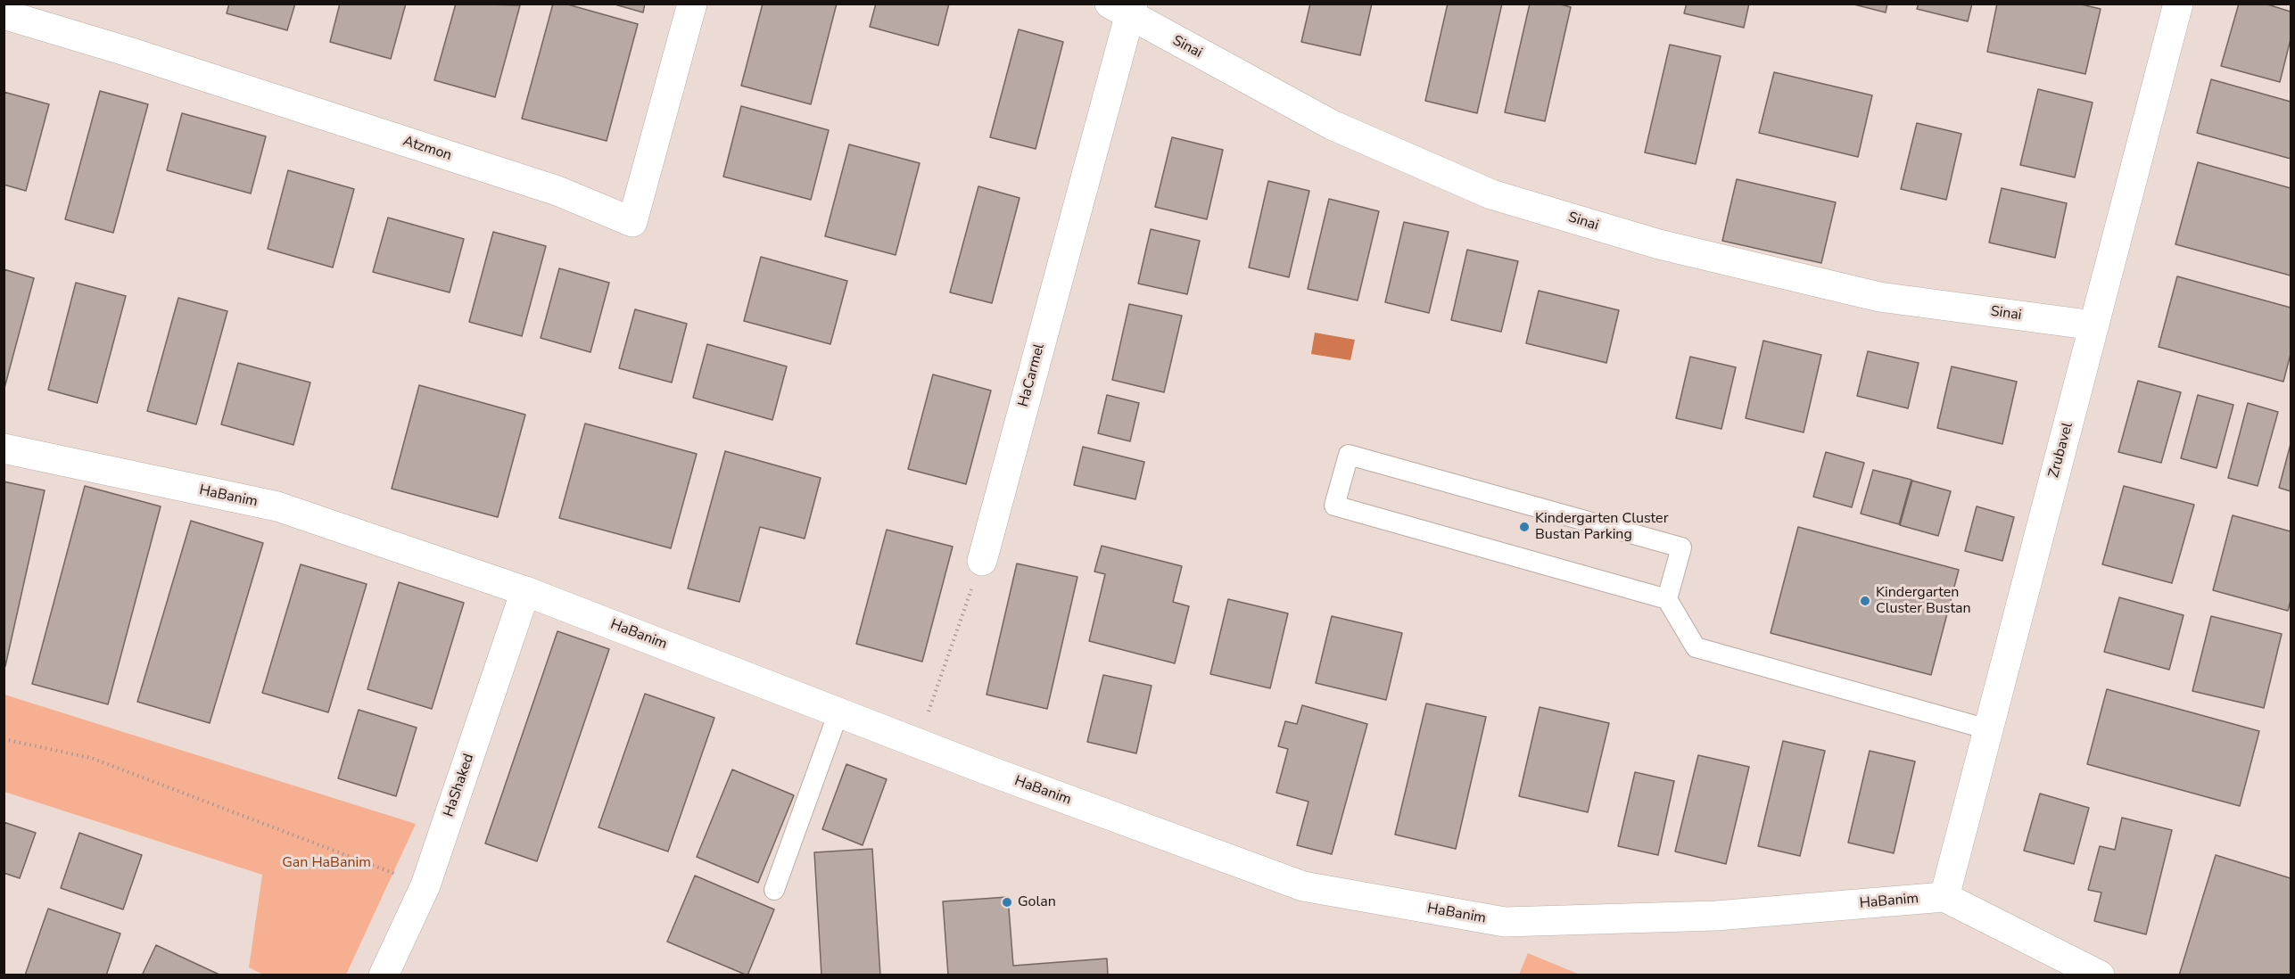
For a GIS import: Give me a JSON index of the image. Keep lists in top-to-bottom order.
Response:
{
  "streets": {
    "street": [
      "Sinai",
      "Atzmon",
      "HaCarmel",
      "Zrubavel",
      "HaBanim",
      "HaShaked"
    ]
  },
  "crossings": [
    ["Sinai", "HaCarmel"],
    ["Sinai", "Zrubavel"],
    ["Zrubavel", "HaBanim"],
    ["HaBanim", "HaShaked"]
  ],
  "parks": ["Gan HaBanim"],
  "places": ["Kindergarten Cluster Bustan Parking", "Kindergarten Cluster Bustan", "Golan"]
}
